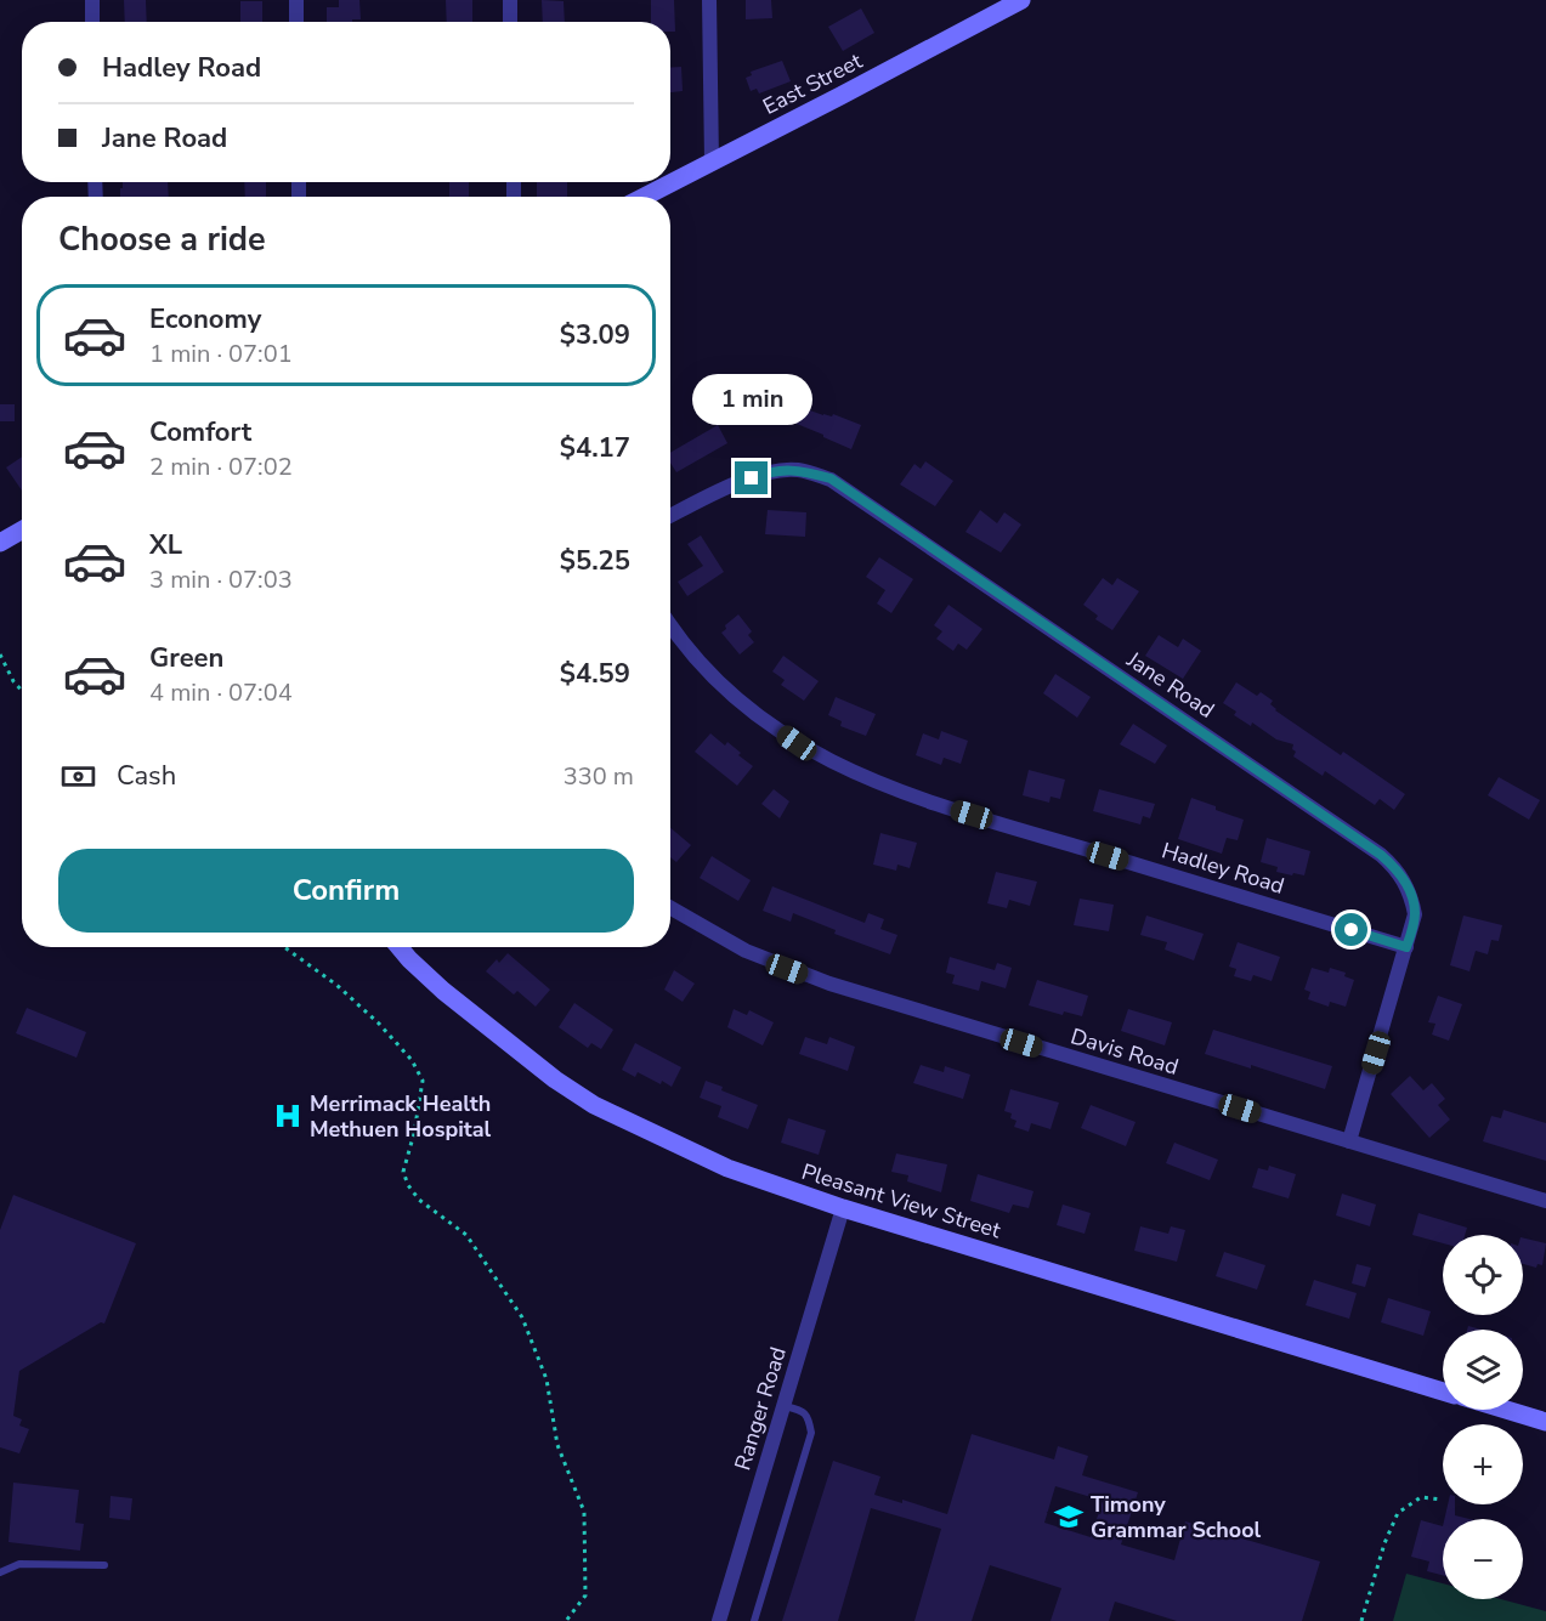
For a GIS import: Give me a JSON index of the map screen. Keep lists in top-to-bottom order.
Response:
{
  "streets": {
    "street": [
      "East Street",
      "Jane Road",
      "Hadley Road",
      "Davis Road",
      "Pleasant View Street",
      "Ranger Road"
    ]
  },
  "crossings": [
    ["Jane Road", "Hadley Road"],
    ["Jane Road", "Davis Road"],
    ["Pleasant View Street", "Ranger Road"]
  ],
  "places": {
    "hospital": ["Merrimack Health Methuen Hospital"],
    "school or university": ["Timony Grammar School"]
  },
  "page": {
    "banner": ["Hadley Road", "Jane Road"],
    "heading": "Choose a ride",
    "list": [
      {
        "name": "Economy",
        "note": "1 min · 07:01",
        "value": "$3.09"
      },
      {
        "name": "Comfort",
        "note": "2 min · 07:02",
        "value": "$4.17"
      },
      {
        "name": "XL",
        "note": "3 min · 07:03",
        "value": "$5.25"
      },
      {
        "name": "Green",
        "note": "4 min · 07:04",
        "value": "$4.59"
      }
    ],
    "bubble": "1 min",
    "pay": ["Cash", "330 m"],
    "buttons": "Confirm",
    "map_buttons": ["+", "−"]
  }
}
